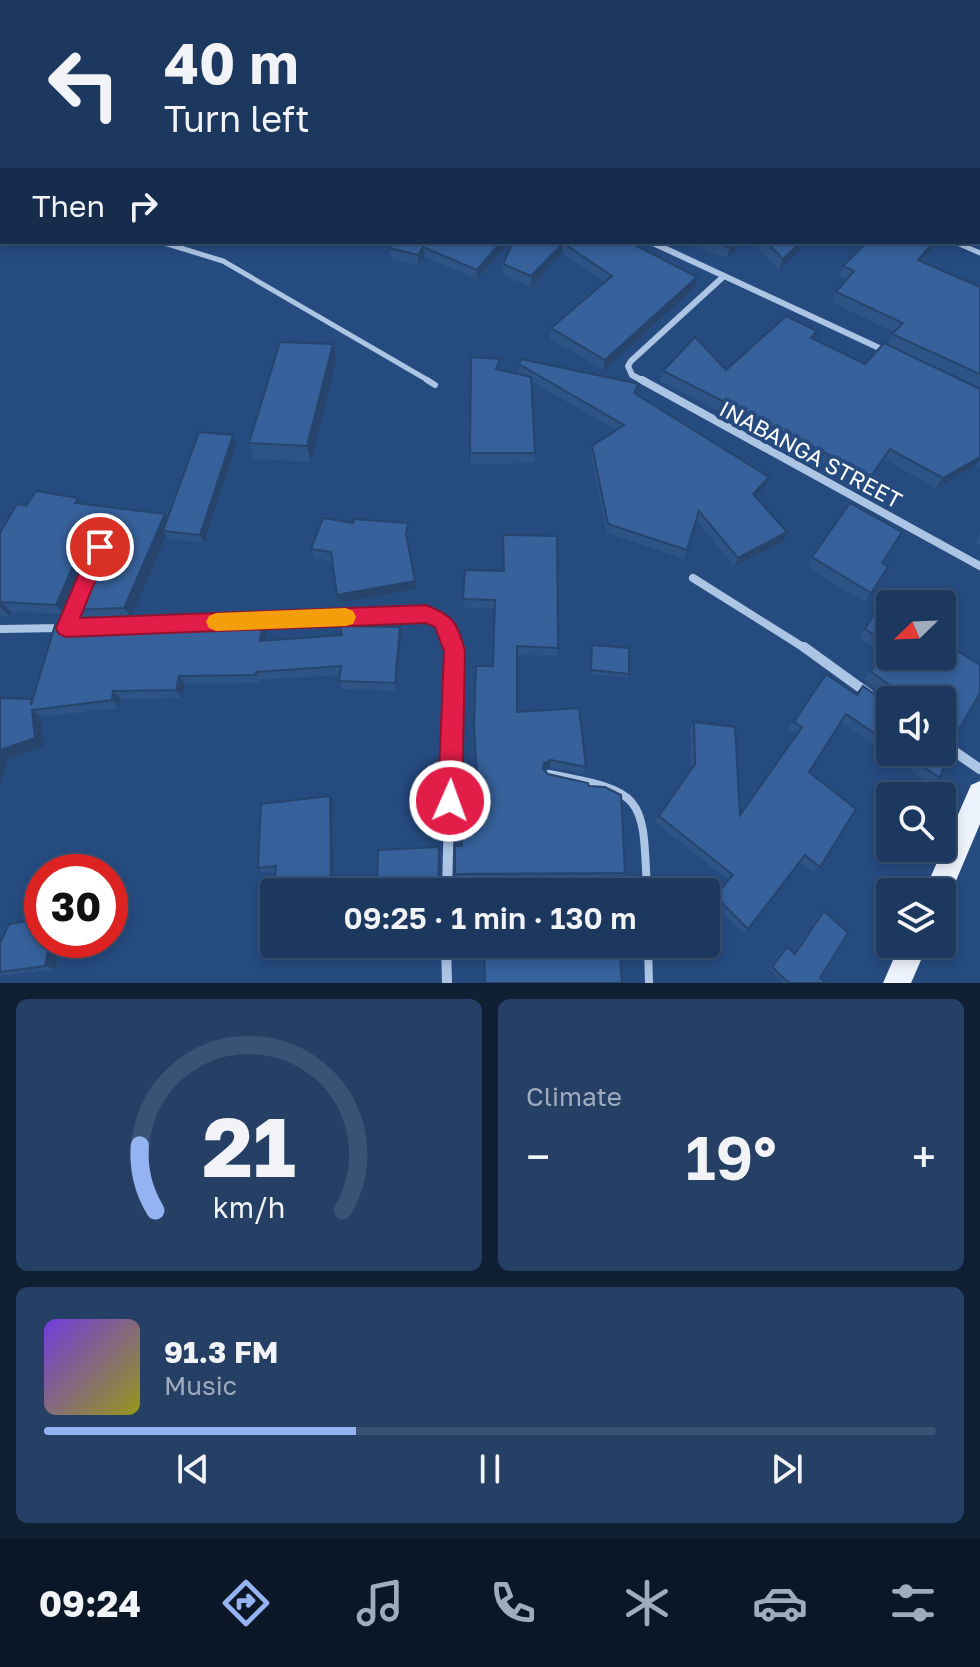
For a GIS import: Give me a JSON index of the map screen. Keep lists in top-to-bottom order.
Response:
{
  "streets": {
    "street": ["INABANGA STREET"]
  },
  "north": "bottom left",
  "page": {
    "turn": ["40 m", "Turn left"],
    "then": "Then",
    "limit": "30",
    "trip": "09:25 · 1 min · 130 m",
    "tile": "Climate",
    "heat": ["−", "19°", "+"],
    "song": ["91.3 FM", "Music"],
    "tabs": "09:24",
    "gauge": ["21", "km/h"]
  }
}
